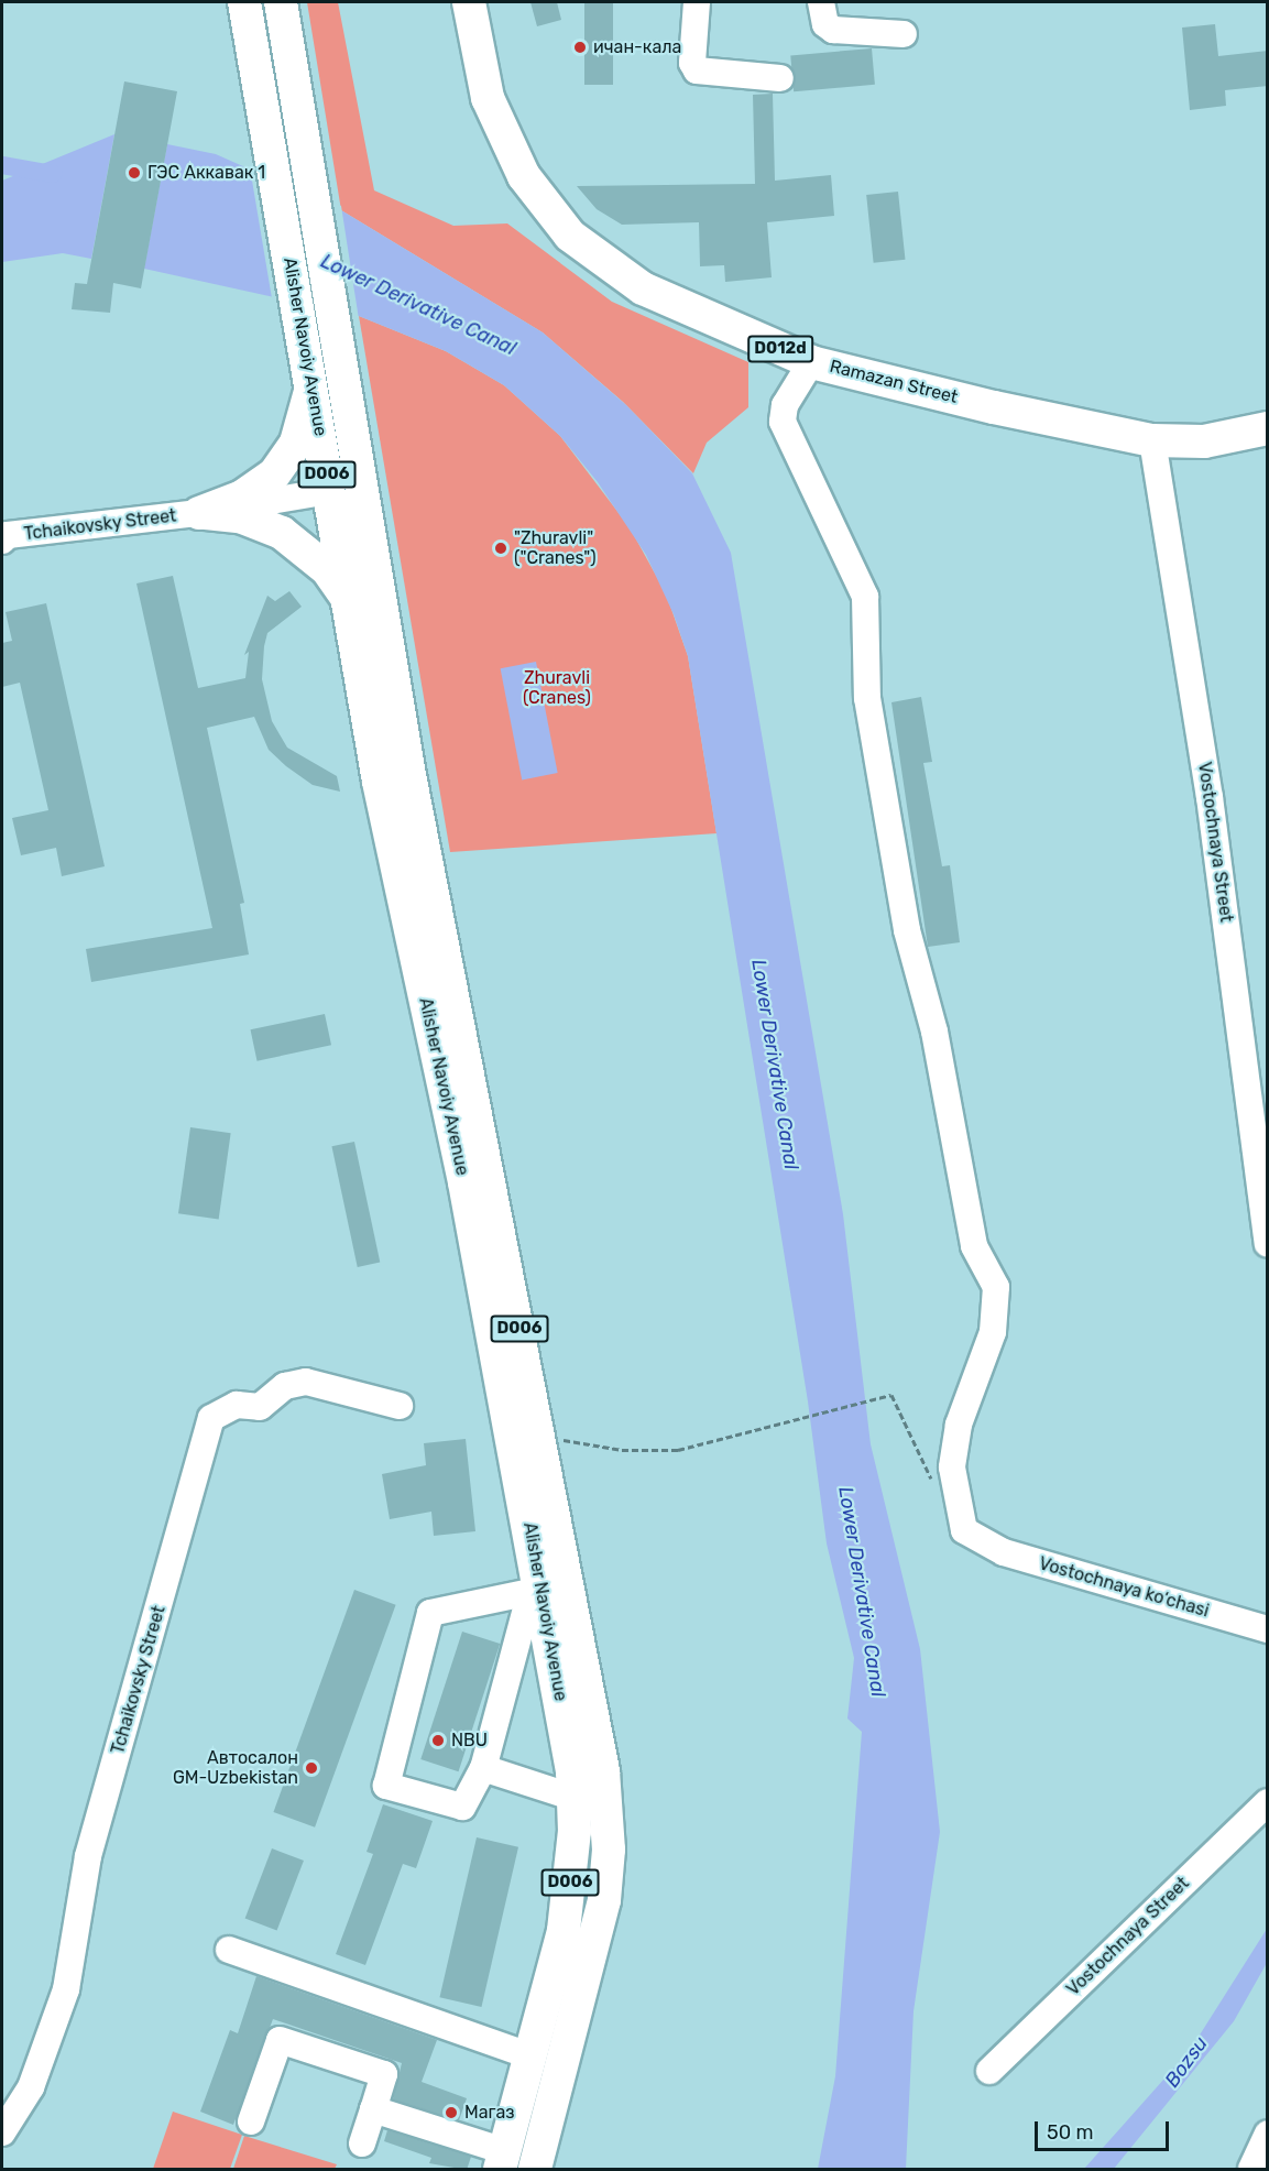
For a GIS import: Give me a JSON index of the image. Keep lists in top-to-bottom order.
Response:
{
  "streets": {
    "main road": [
      "Alisher Navoiy Avenue",
      "D012d",
      "Ramazan Street",
      "D006"
    ],
    "street": ["Tchaikovsky Street", "Vostochnaya Street", "Vostochnaya ko‘chasi"]
  },
  "crossings": [
    ["Alisher Navoiy Avenue", "Tchaikovsky Street"],
    ["Ramazan Street", "Vostochnaya Street"],
    ["Ramazan Street", "Vostochnaya ko‘chasi"]
  ],
  "water": ["Lower Derivative Canal", "Bozsu"],
  "parks": ["Zhuravli (Cranes)"],
  "places": [
    "ичан-кала",
    "ГЭС Аккавак 1",
    "\"Zhuravli\" (\"Cranes\")",
    "NBU",
    "Автосалон GM-Uzbekistan",
    "Магаз"
  ],
  "scale_bar": "50 m"
}
